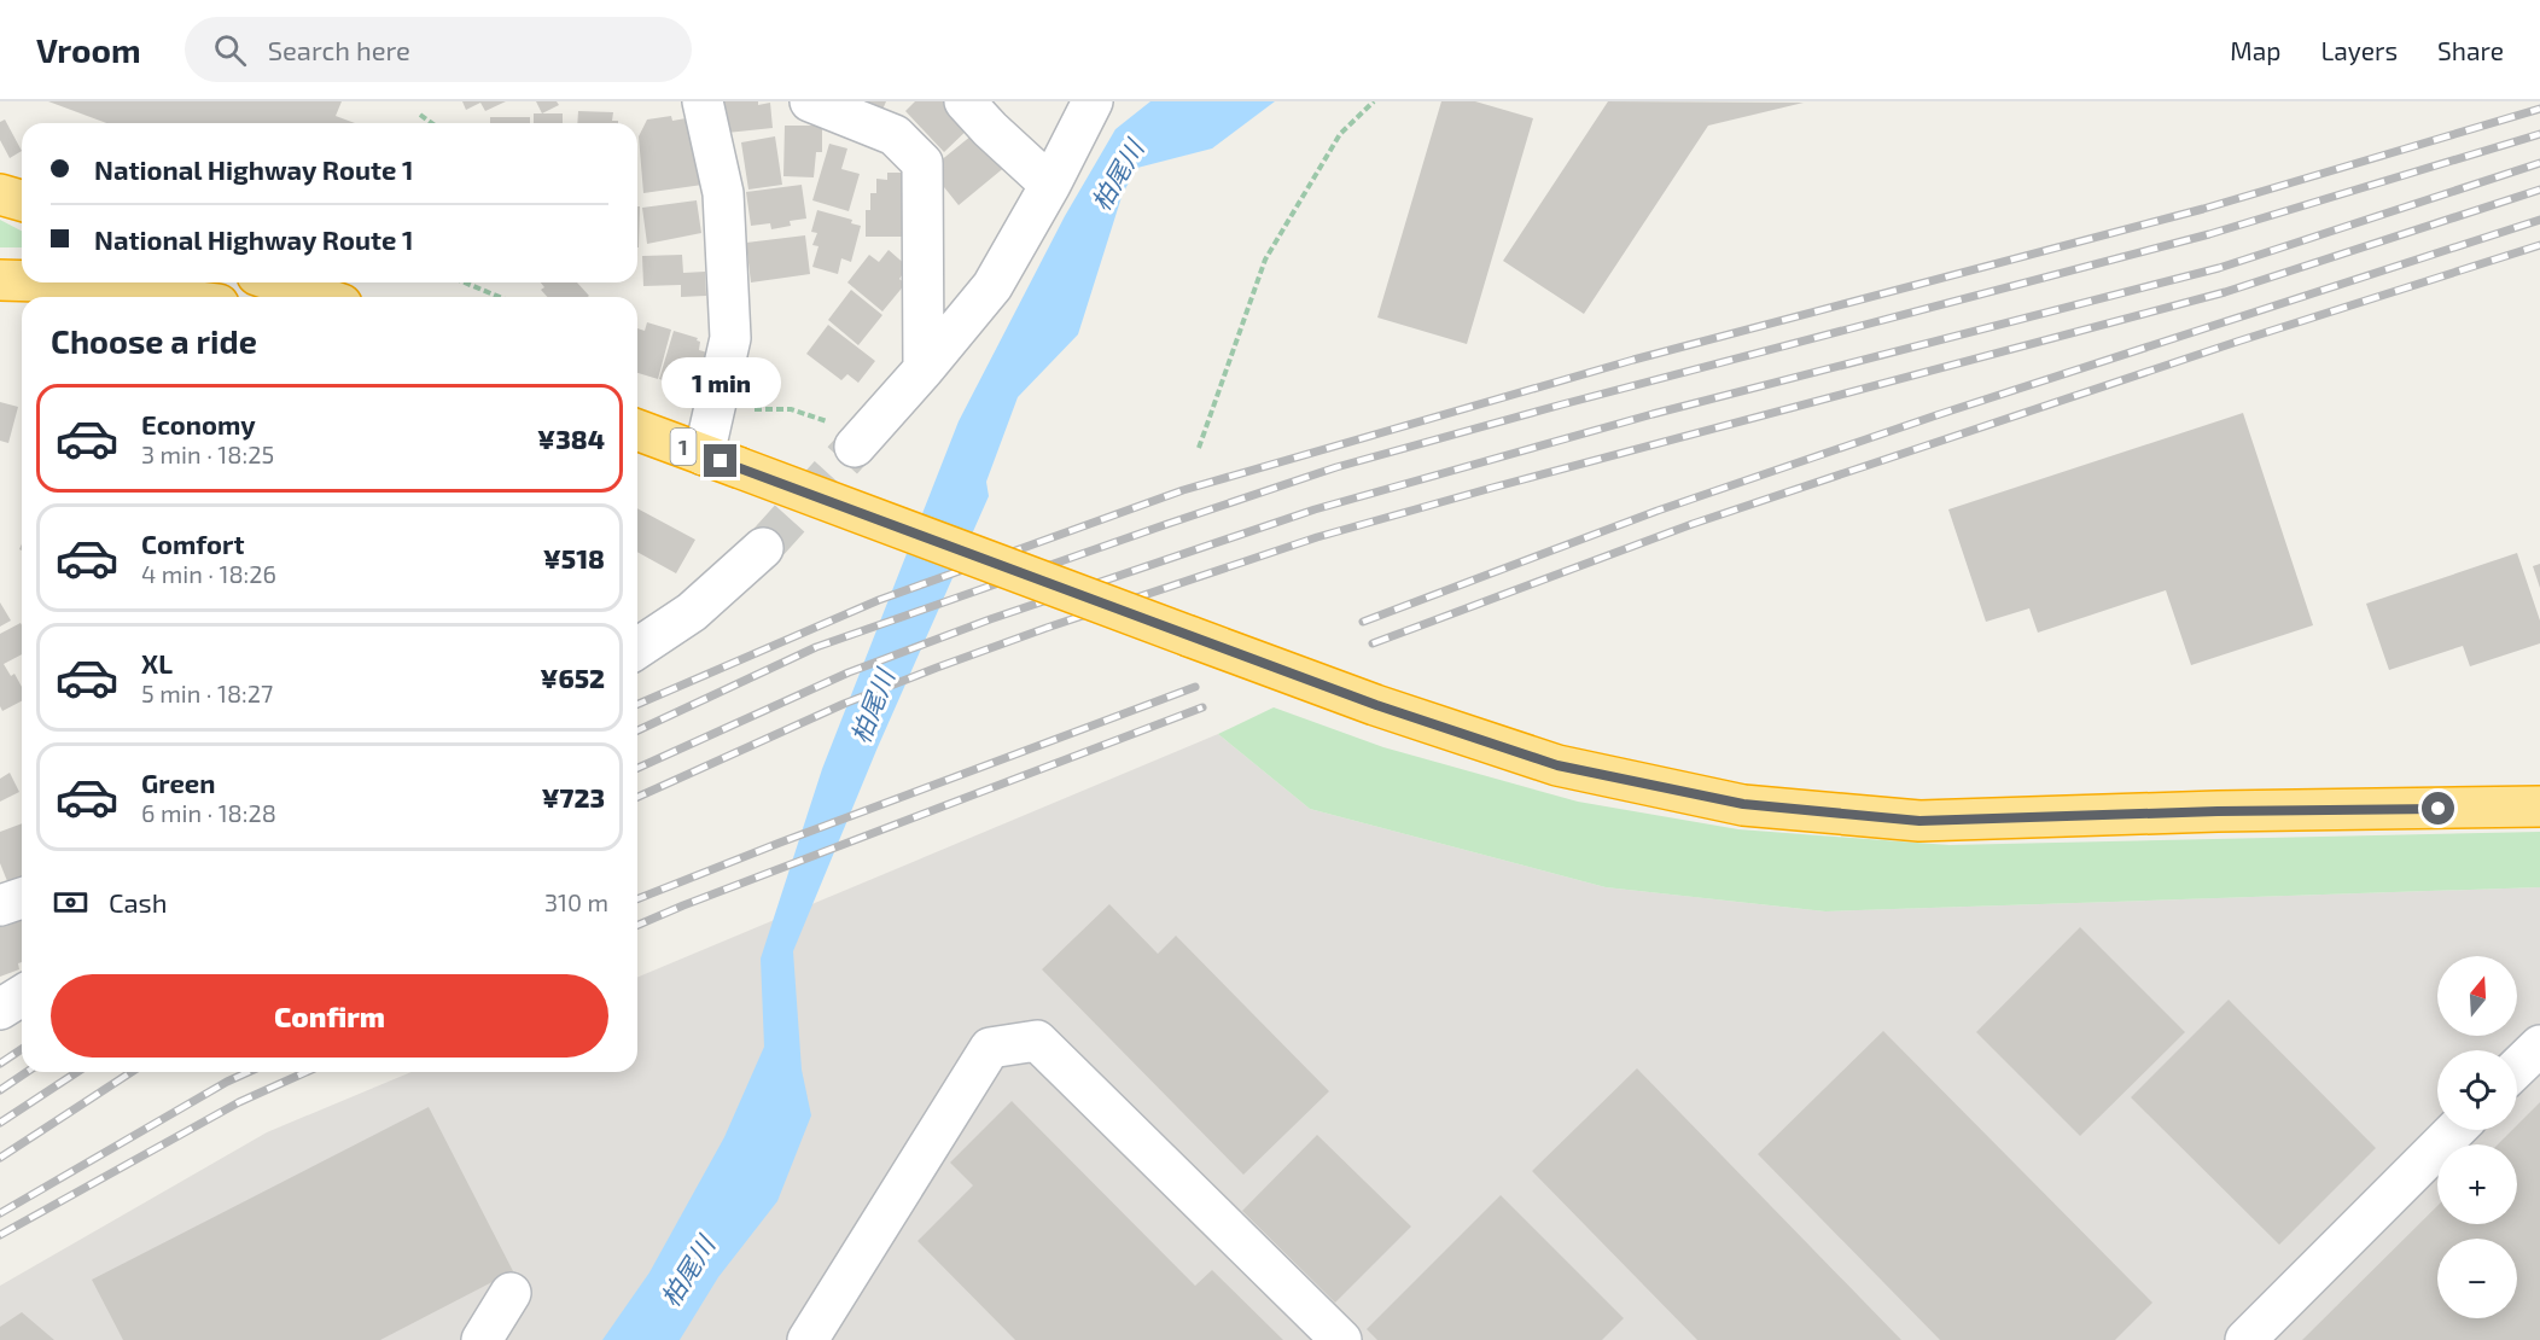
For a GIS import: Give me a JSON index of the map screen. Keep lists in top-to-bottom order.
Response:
{
  "streets": {
    "highway": ["1"]
  },
  "water": ["柏尾川"],
  "north": "top",
  "page": {
    "header": "Vroom",
    "search": "Search here",
    "nav": ["Map", "Layers", "Share"],
    "banner": ["National Highway Route 1", "National Highway Route 1"],
    "heading": "Choose a ride",
    "bubble": "1 min",
    "list": [
      {
        "name": "Economy",
        "note": "3 min · 18:25",
        "value": "¥384"
      },
      {
        "name": "Comfort",
        "note": "4 min · 18:26",
        "value": "¥518"
      },
      {
        "name": "XL",
        "note": "5 min · 18:27",
        "value": "¥652"
      },
      {
        "name": "Green",
        "note": "6 min · 18:28",
        "value": "¥723"
      }
    ],
    "pay": ["Cash", "310 m"],
    "map_buttons": ["+", "−"],
    "buttons": "Confirm"
  }
}
